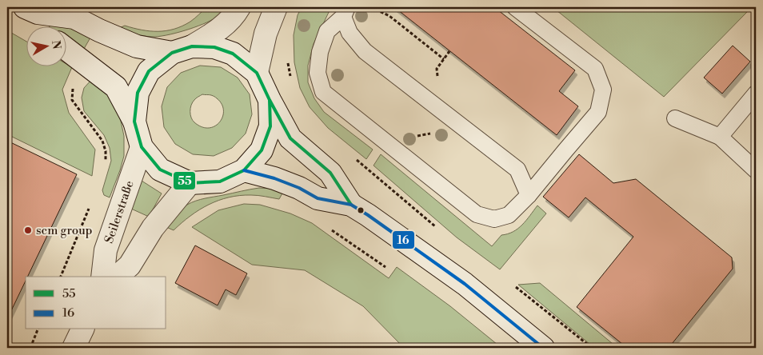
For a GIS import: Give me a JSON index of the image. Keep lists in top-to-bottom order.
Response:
{
  "streets": {
    "main road": ["Seilerstraße"]
  },
  "places": ["scm group"],
  "lines": ["transit line 55", "transit line 16"],
  "legend": ["55", "16"],
  "north": "right"
}
